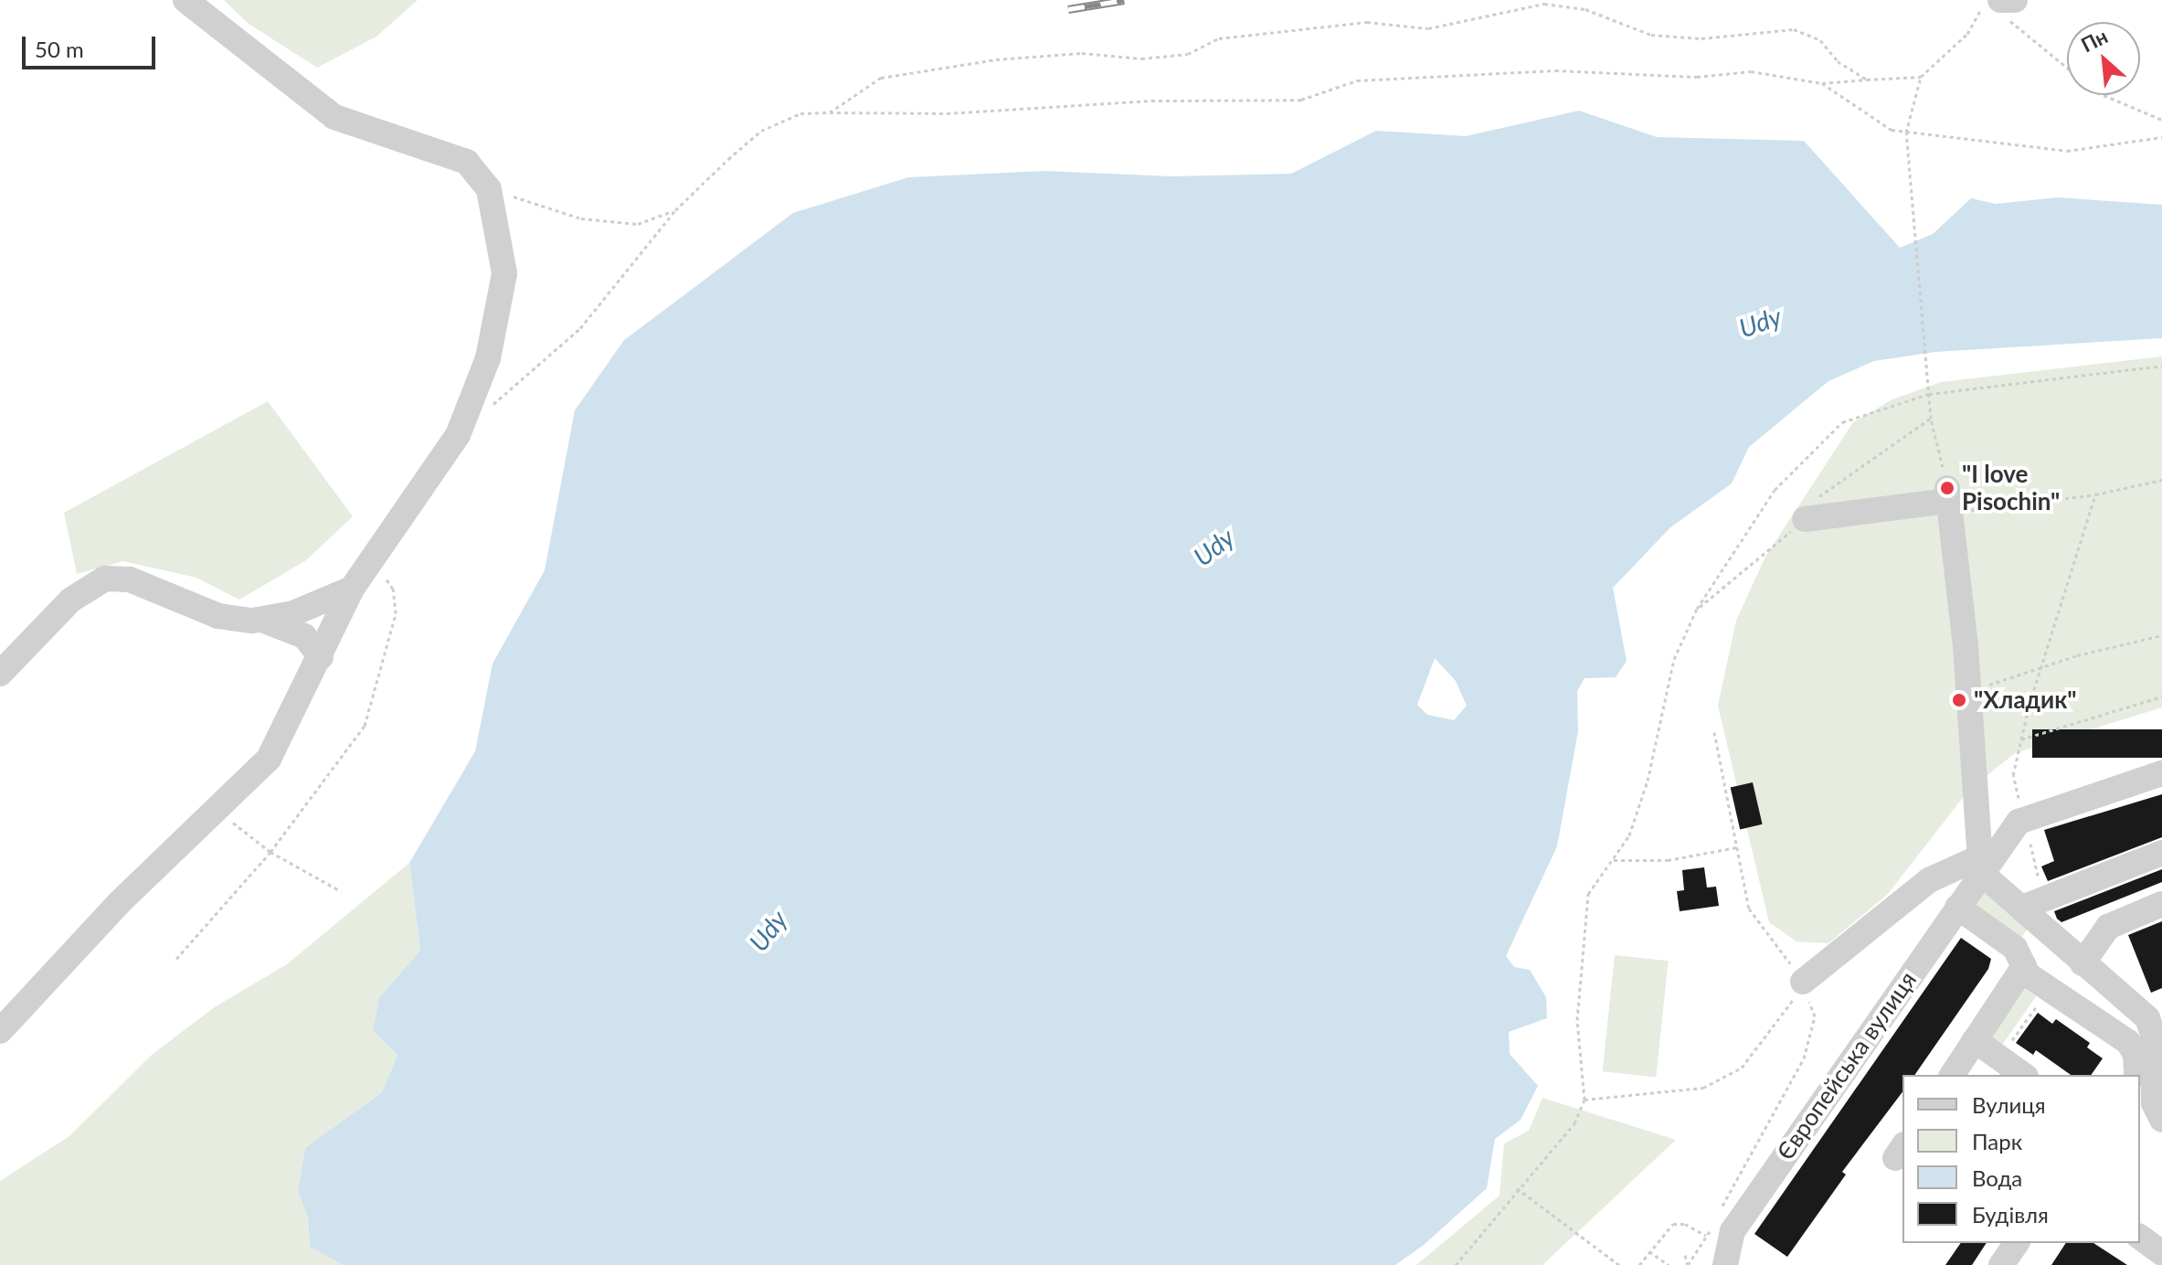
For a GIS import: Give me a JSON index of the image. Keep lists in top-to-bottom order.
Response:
{
  "streets": {
    "street": ["Європейська вулиця"]
  },
  "water": ["Udy"],
  "places": ["\"I love Pisochin\"", "\"Хладик\""],
  "legend": [
    "Вулиця",
    "Парк",
    "Вода",
    "Будівля"
  ],
  "scale_bar": "50 m",
  "north": "top left"
}
